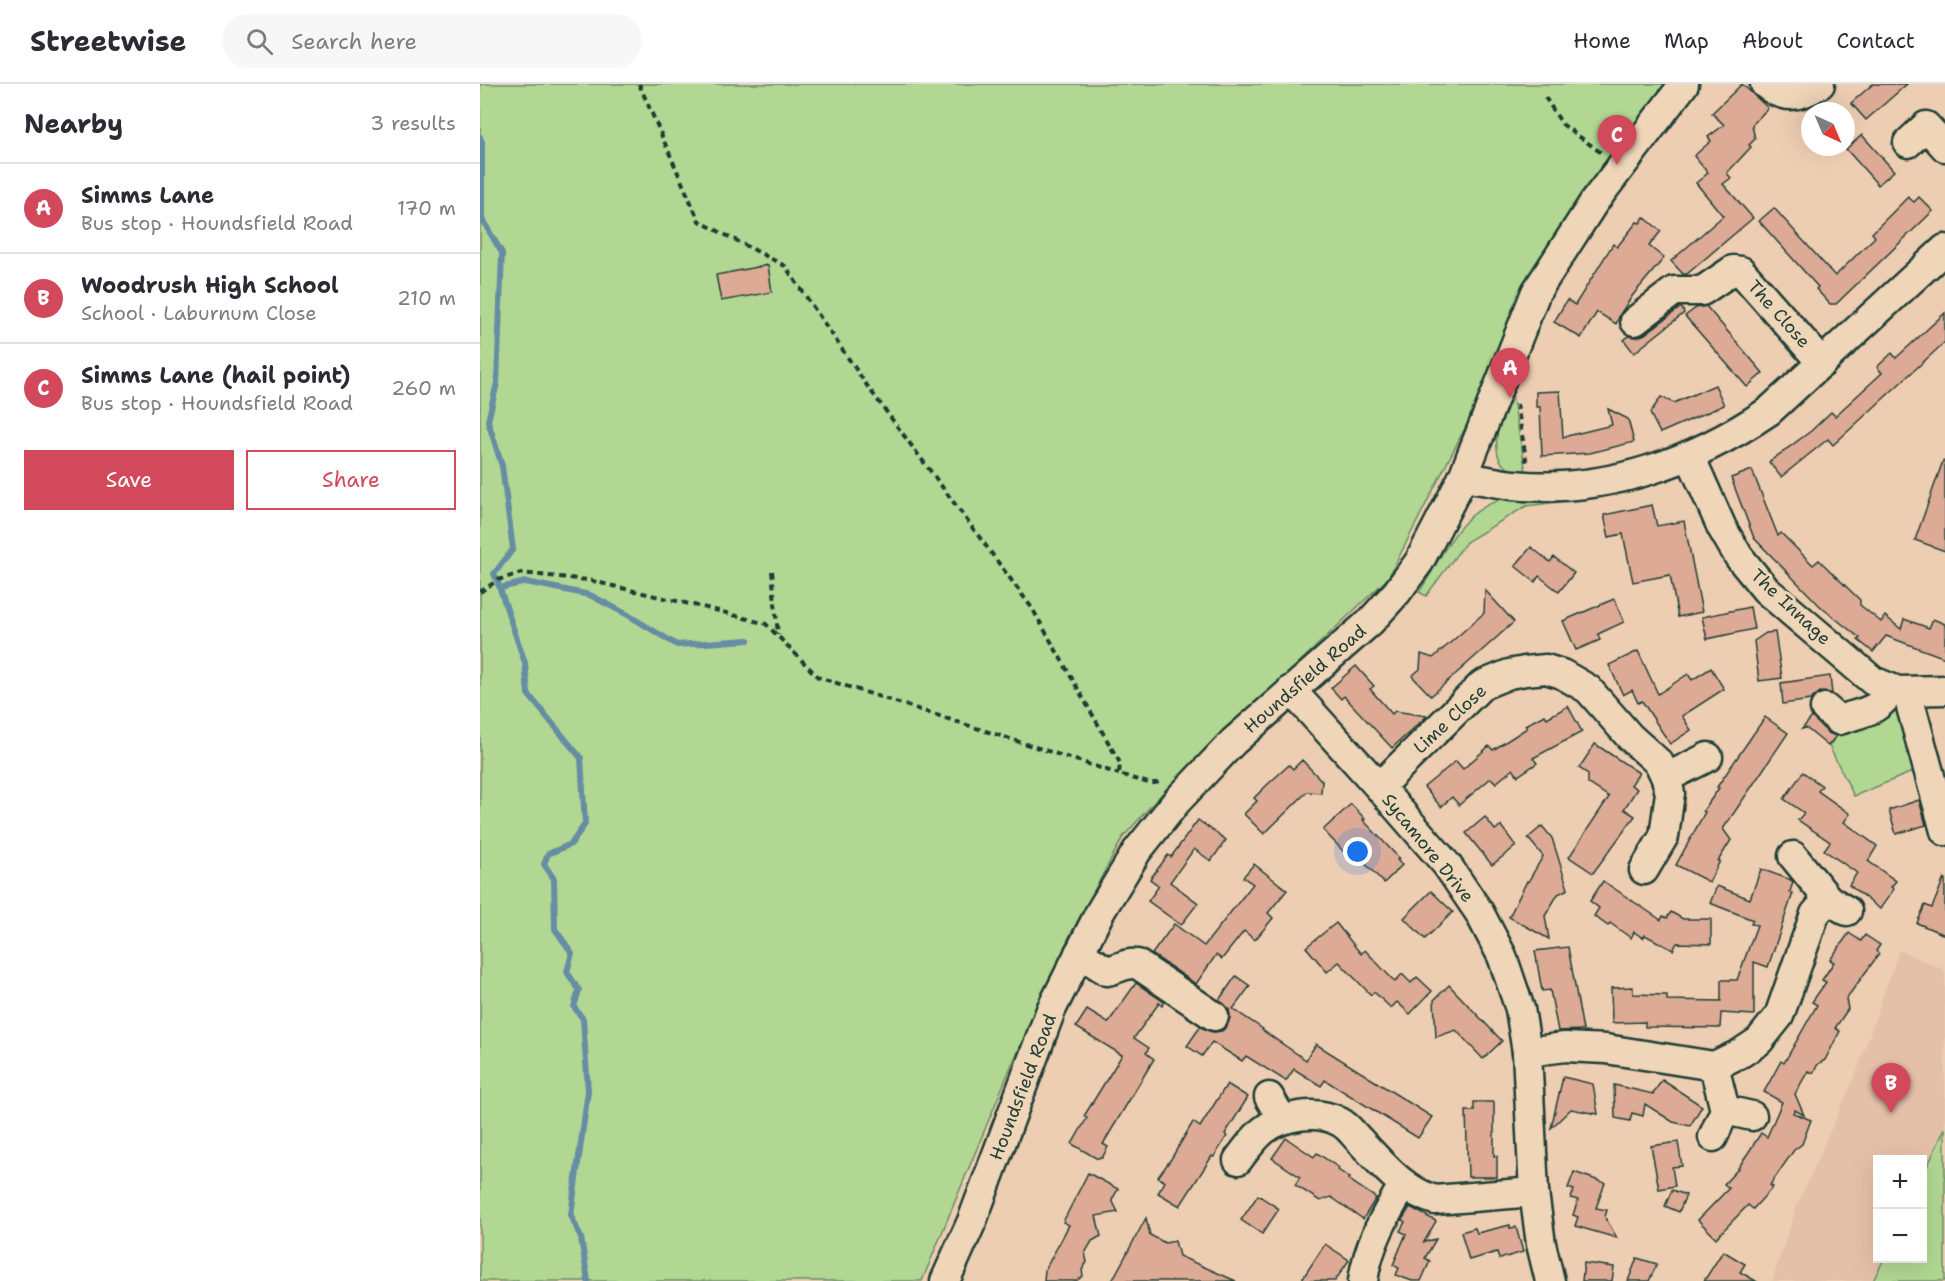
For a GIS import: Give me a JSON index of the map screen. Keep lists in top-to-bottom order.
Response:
{
  "streets": {
    "street": [
      "The Close",
      "The Innage",
      "Houndsfield Road",
      "Lime Close",
      "Sycamore Drive"
    ]
  },
  "crossings": [
    ["Houndsfield Road", "Sycamore Drive"],
    ["Lime Close", "Sycamore Drive"]
  ],
  "north": "bottom right",
  "page": {
    "header": "Streetwise",
    "search": "Search here",
    "nav": [
      "Home",
      "Map",
      "About",
      "Contact"
    ],
    "heading": ["Nearby", "3 results"],
    "pins": ["C", "A", "B"],
    "list": [
      {
        "mark": "A",
        "name": "Simms Lane",
        "note": "Bus stop · Houndsfield Road",
        "value": "170 m"
      },
      {
        "mark": "B",
        "name": "Woodrush High School",
        "note": "School · Laburnum Close",
        "value": "210 m"
      },
      {
        "mark": "C",
        "name": "Simms Lane (hail point)",
        "note": "Bus stop · Houndsfield Road",
        "value": "260 m"
      }
    ],
    "buttons": ["Save", "Share"],
    "map_buttons": ["+", "−"]
  }
}
